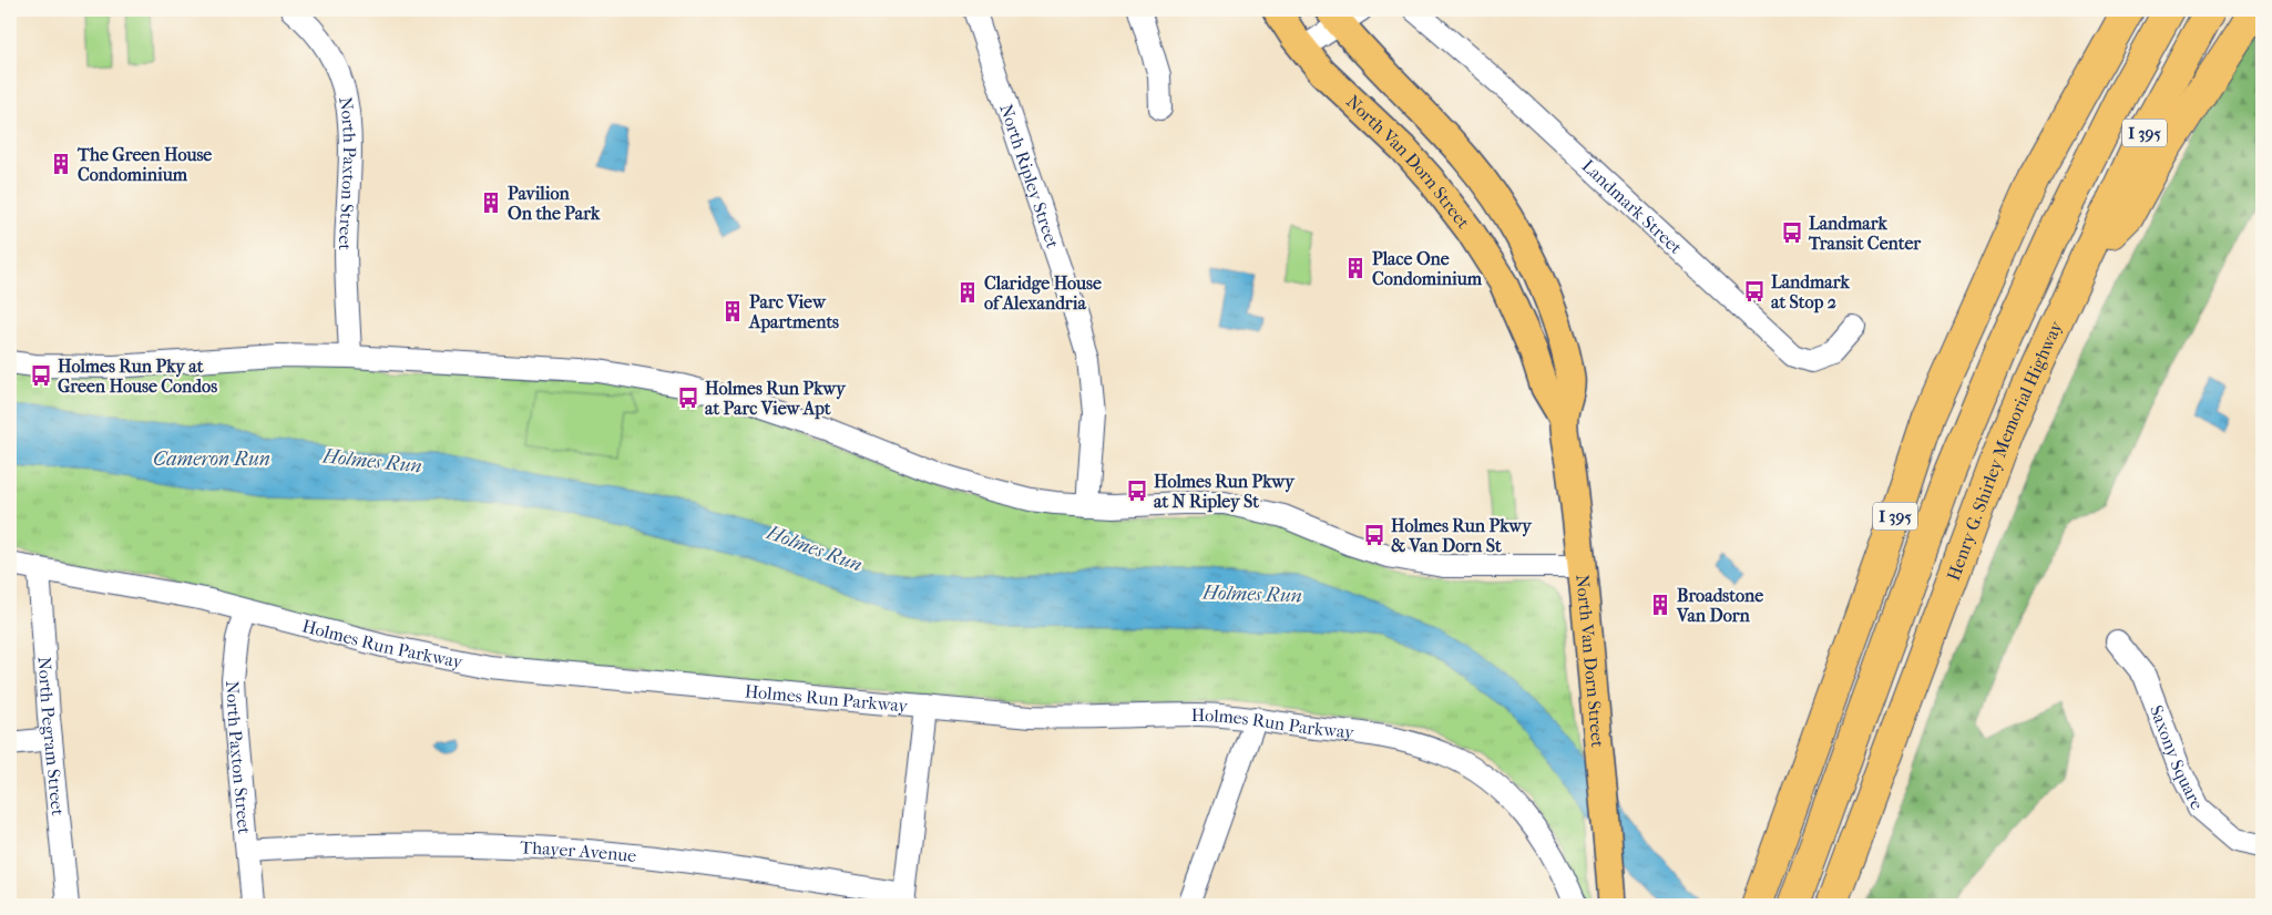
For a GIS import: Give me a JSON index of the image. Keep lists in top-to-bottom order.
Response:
{
  "streets": {
    "highway": ["I 395", "Henry G. Shirley Memorial Highway"],
    "main road": ["North Van Dorn Street"],
    "street": [
      "North Paxton Street",
      "North Ripley Street",
      "Landmark Street",
      "Holmes Run Parkway",
      "North Pegram Street",
      "Saxony Square",
      "Thayer Avenue"
    ]
  },
  "crossings": [
    ["North Paxton Street", "Holmes Run Parkway"],
    ["North Paxton Street", "Thayer Avenue"],
    ["Holmes Run Parkway", "North Pegram Street"]
  ],
  "water": ["Cameron Run", "Holmes Run"],
  "places": {
    "building": [
      "The Green House Condominium",
      "Pavilion On the Park",
      "Place One Condominium",
      "Claridge House of Alexandria",
      "Parc View Apartments",
      "Broadstone Van Dorn"
    ],
    "bus stop": [
      "Landmark Transit Center",
      "Landmark at Stop 2",
      "Holmes Run Pky at Green House Condos",
      "Holmes Run Pkwy at Parc View Apt",
      "Holmes Run Pkwy at N Ripley St",
      "Holmes Run Pkwy & Van Dorn St"
    ]
  }
}
